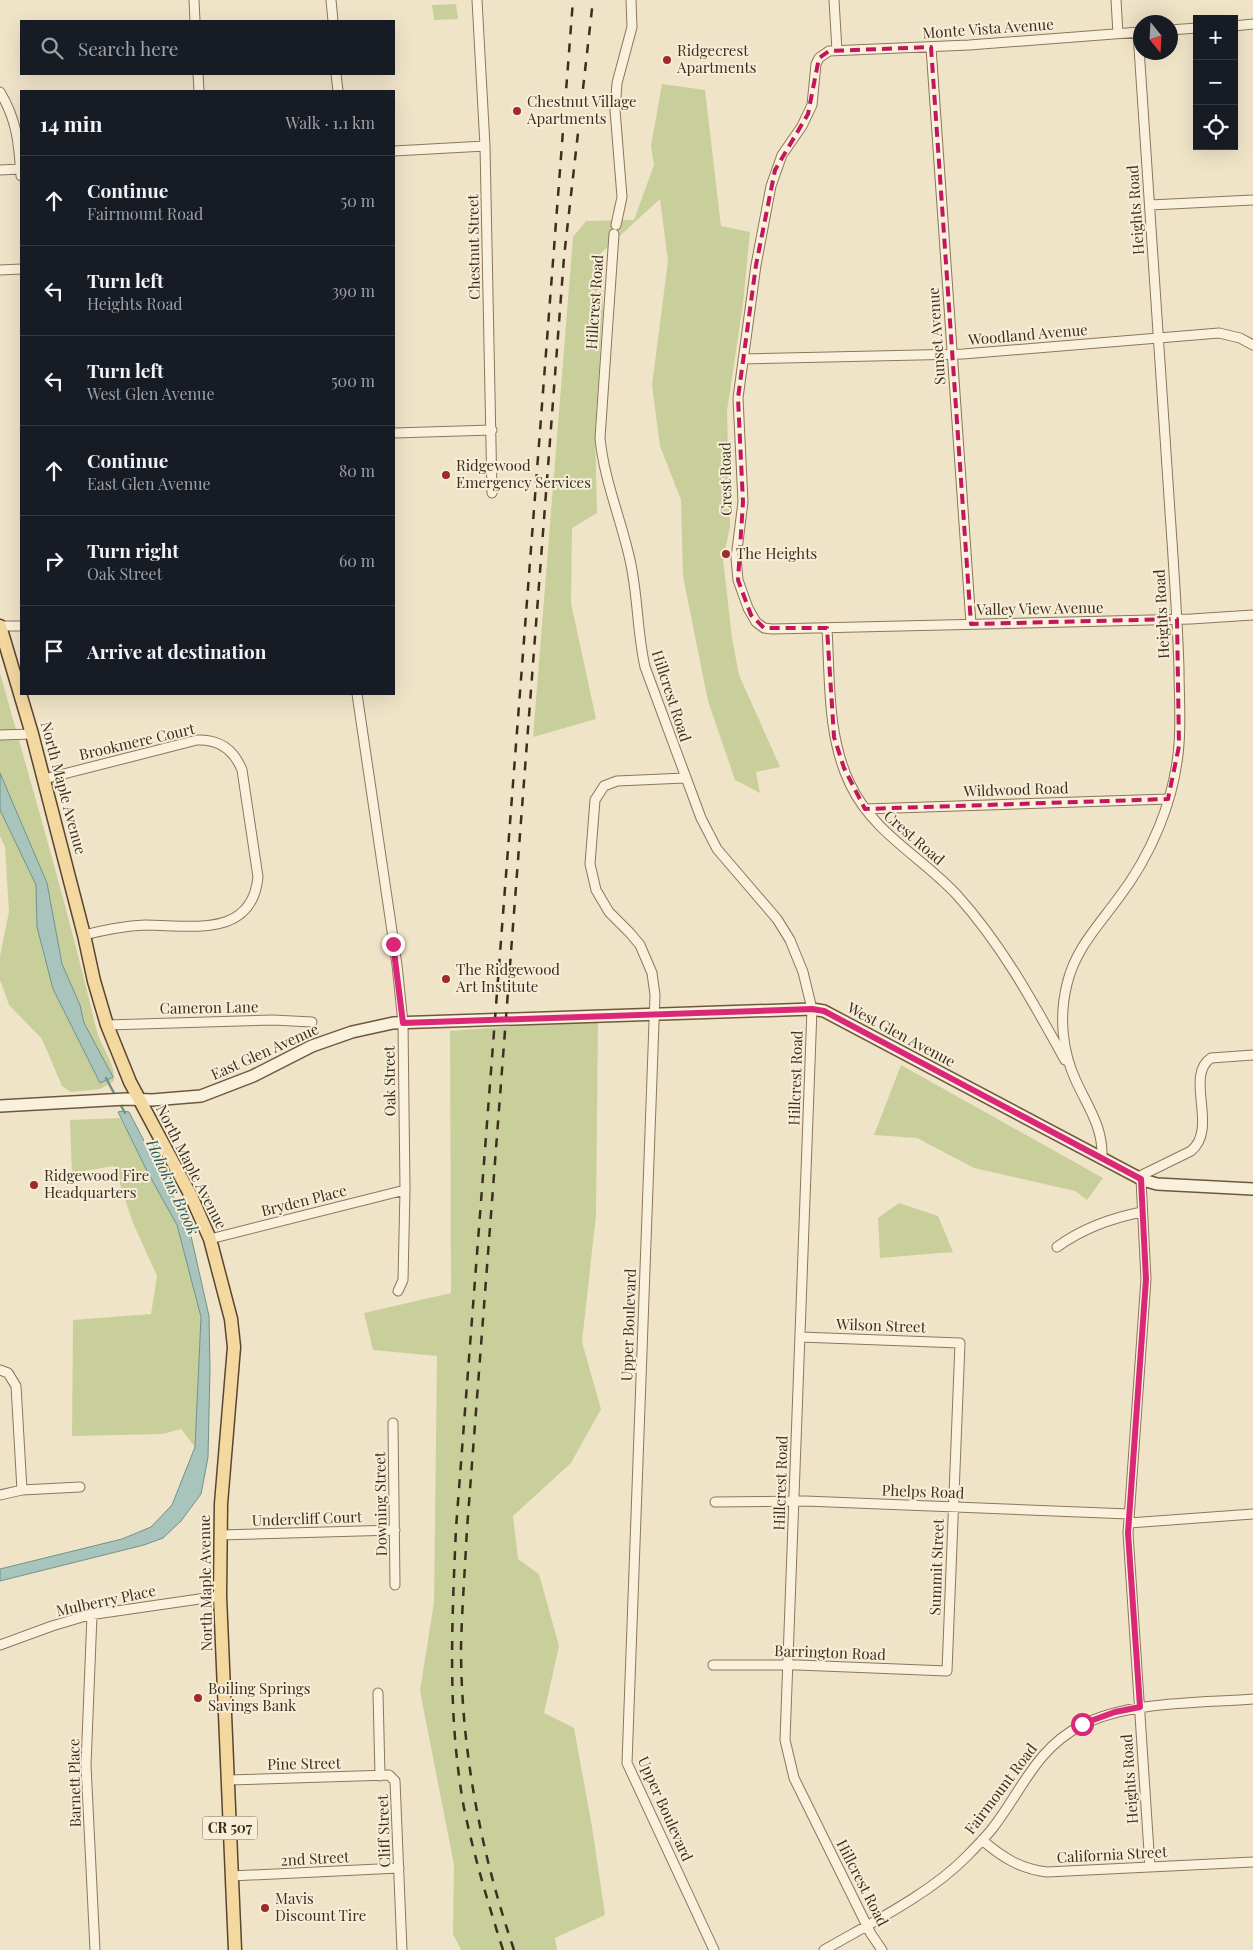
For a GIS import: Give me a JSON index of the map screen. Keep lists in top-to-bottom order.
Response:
{
  "streets": {
    "main road": ["North Maple Avenue", "CR 507"],
    "street": [
      "Monte Vista Avenue",
      "Heights Road",
      "Chestnut Street",
      "Hillcrest Road",
      "Woodland Avenue",
      "Sunset Avenue",
      "Crest Road",
      "Valley View Avenue",
      "Brookmere Court",
      "Wildwood Road",
      "Cameron Lane",
      "West Glen Avenue",
      "East Glen Avenue",
      "Oak Street",
      "Bryden Place",
      "Upper Boulevard",
      "Wilson Street",
      "Phelps Road",
      "Downing Street",
      "Undercliff Court",
      "Summit Street",
      "Mulberry Place",
      "Barrington Road",
      "Pine Street",
      "Barnett Place",
      "Fairmount Road",
      "Cliff Street",
      "California Street",
      "2nd Street"
    ]
  },
  "crossings": [
    ["Monte Vista Avenue", "Sunset Avenue"],
    ["Monte Vista Avenue", "Crest Road"],
    ["Heights Road", "Woodland Avenue"],
    ["Heights Road", "Crest Road"],
    ["Heights Road", "Valley View Avenue"],
    ["Heights Road", "Wildwood Road"],
    ["Heights Road", "West Glen Avenue"],
    ["Heights Road", "Phelps Road"],
    ["Heights Road", "Fairmount Road"],
    ["Heights Road", "California Street"],
    ["Hillcrest Road", "West Glen Avenue"],
    ["Hillcrest Road", "Upper Boulevard"],
    ["Hillcrest Road", "Wilson Street"],
    ["Hillcrest Road", "Phelps Road"],
    ["Hillcrest Road", "Barrington Road"],
    ["Hillcrest Road", "Fairmount Road"],
    ["Woodland Avenue", "Sunset Avenue"],
    ["Woodland Avenue", "Crest Road"],
    ["Sunset Avenue", "Valley View Avenue"],
    ["Crest Road", "Valley View Avenue"],
    ["Crest Road", "Wildwood Road"],
    ["Brookmere Court", "North Maple Avenue"],
    ["North Maple Avenue", "Cameron Lane"],
    ["North Maple Avenue", "East Glen Avenue"],
    ["North Maple Avenue", "Bryden Place"],
    ["North Maple Avenue", "Undercliff Court"],
    ["North Maple Avenue", "Mulberry Place"],
    ["North Maple Avenue", "Pine Street"],
    ["North Maple Avenue", "2nd Street"],
    ["West Glen Avenue", "East Glen Avenue"],
    ["West Glen Avenue", "Upper Boulevard"],
    ["East Glen Avenue", "Oak Street"],
    ["Oak Street", "Bryden Place"],
    ["Wilson Street", "Summit Street"],
    ["Phelps Road", "Summit Street"],
    ["Downing Street", "Undercliff Court"],
    ["Summit Street", "Barrington Road"],
    ["Mulberry Place", "Barnett Place"],
    ["Pine Street", "Cliff Street"],
    ["Fairmount Road", "California Street"],
    ["Cliff Street", "2nd Street"]
  ],
  "water": ["Hohokus Brook"],
  "places": [
    "Ridgecrest Apartments",
    "Chestnut Village Apartments",
    "Ridgewood Emergency Services",
    "The Heights",
    "The Ridgewood Art Institute",
    "Ridgewood Fire Headquarters",
    "Boiling Springs Savings Bank",
    "Mavis Discount Tire"
  ],
  "north": "bottom",
  "page": {
    "map_buttons": ["+", "−"],
    "search": "Search here",
    "heading": ["14 min", "Walk · 1.1 km"],
    "list": [
      ["Continue", "Fairmount Road", "50 m"],
      ["Turn left", "Heights Road", "390 m"],
      ["Turn left", "West Glen Avenue", "500 m"],
      ["Continue", "East Glen Avenue", "80 m"],
      ["Turn right", "Oak Street", "60 m"],
      "Arrive at destination"
    ]
  }
}
